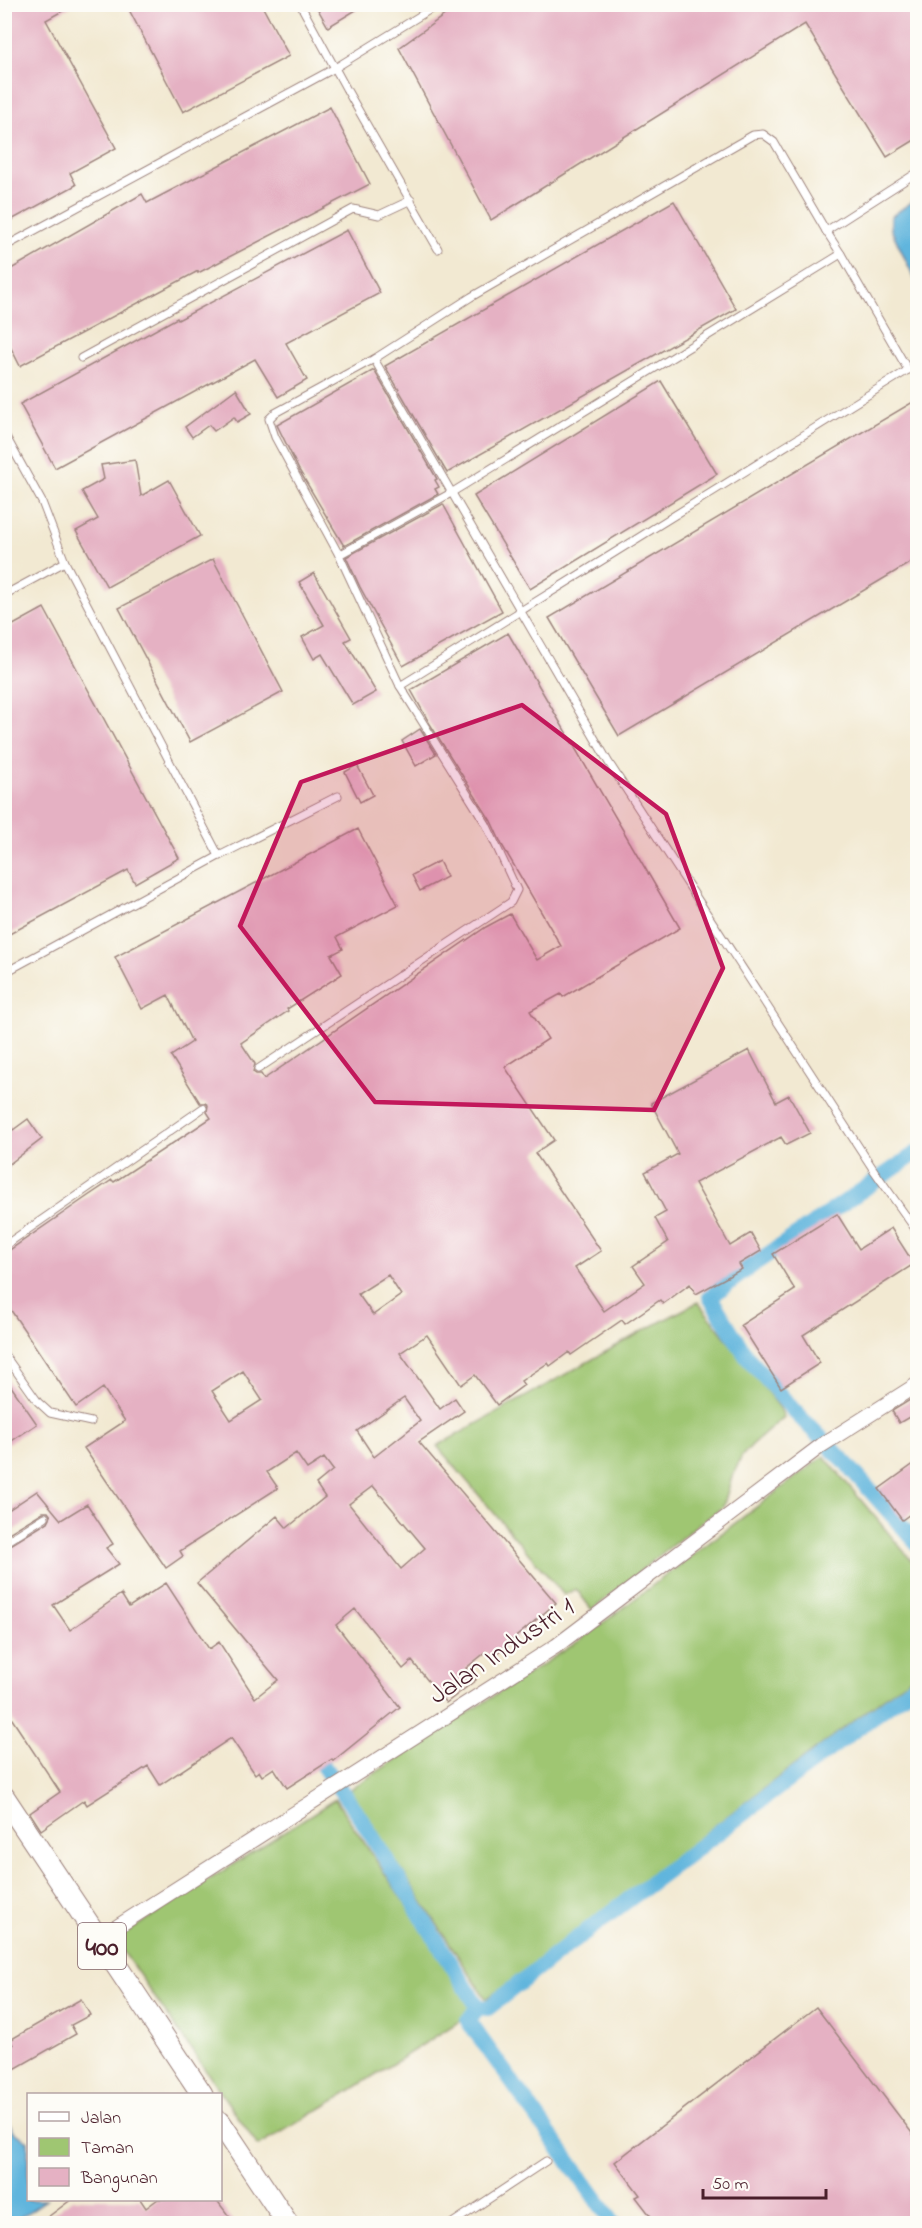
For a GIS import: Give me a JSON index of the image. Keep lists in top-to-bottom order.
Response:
{
  "streets": {
    "main road": ["400"],
    "street": ["Jalan Industri 1"]
  },
  "crossings": [
    ["Jalan Industri 1", "400"]
  ],
  "legend": ["Jalan", "Taman", "Bangunan"],
  "scale_bar": "50 m"
}
